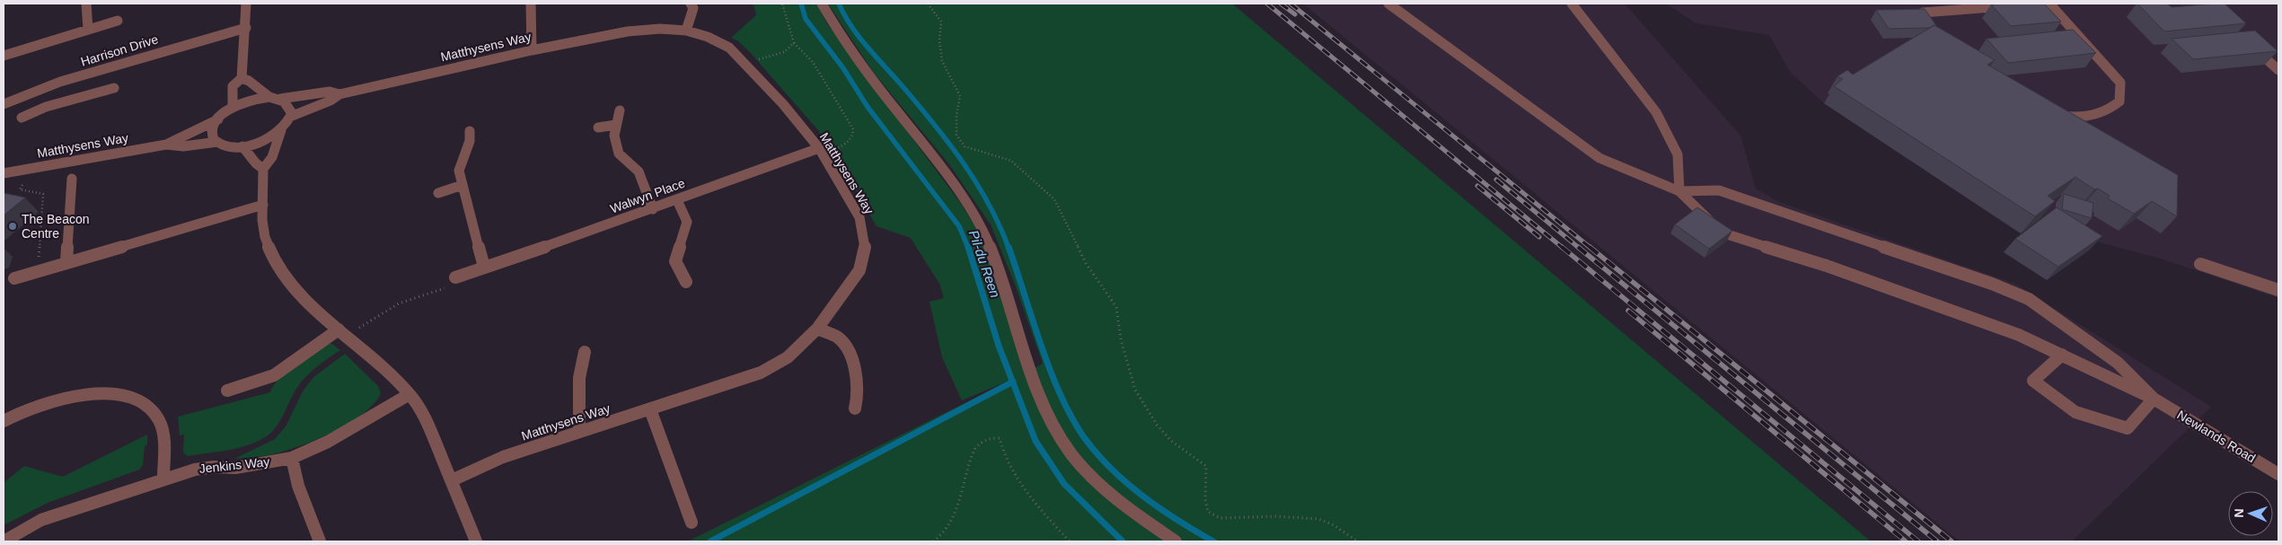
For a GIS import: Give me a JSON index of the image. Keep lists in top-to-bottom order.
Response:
{
  "streets": {
    "street": [
      "Matthysens Way",
      "Harrison Drive",
      "Walwyn Place",
      "Newlands Road",
      "Jenkins Way"
    ]
  },
  "crossings": [
    ["Matthysens Way", "Walwyn Place"]
  ],
  "water": ["Pil-du Reen"],
  "places": ["The Beacon Centre"],
  "north": "left"
}
